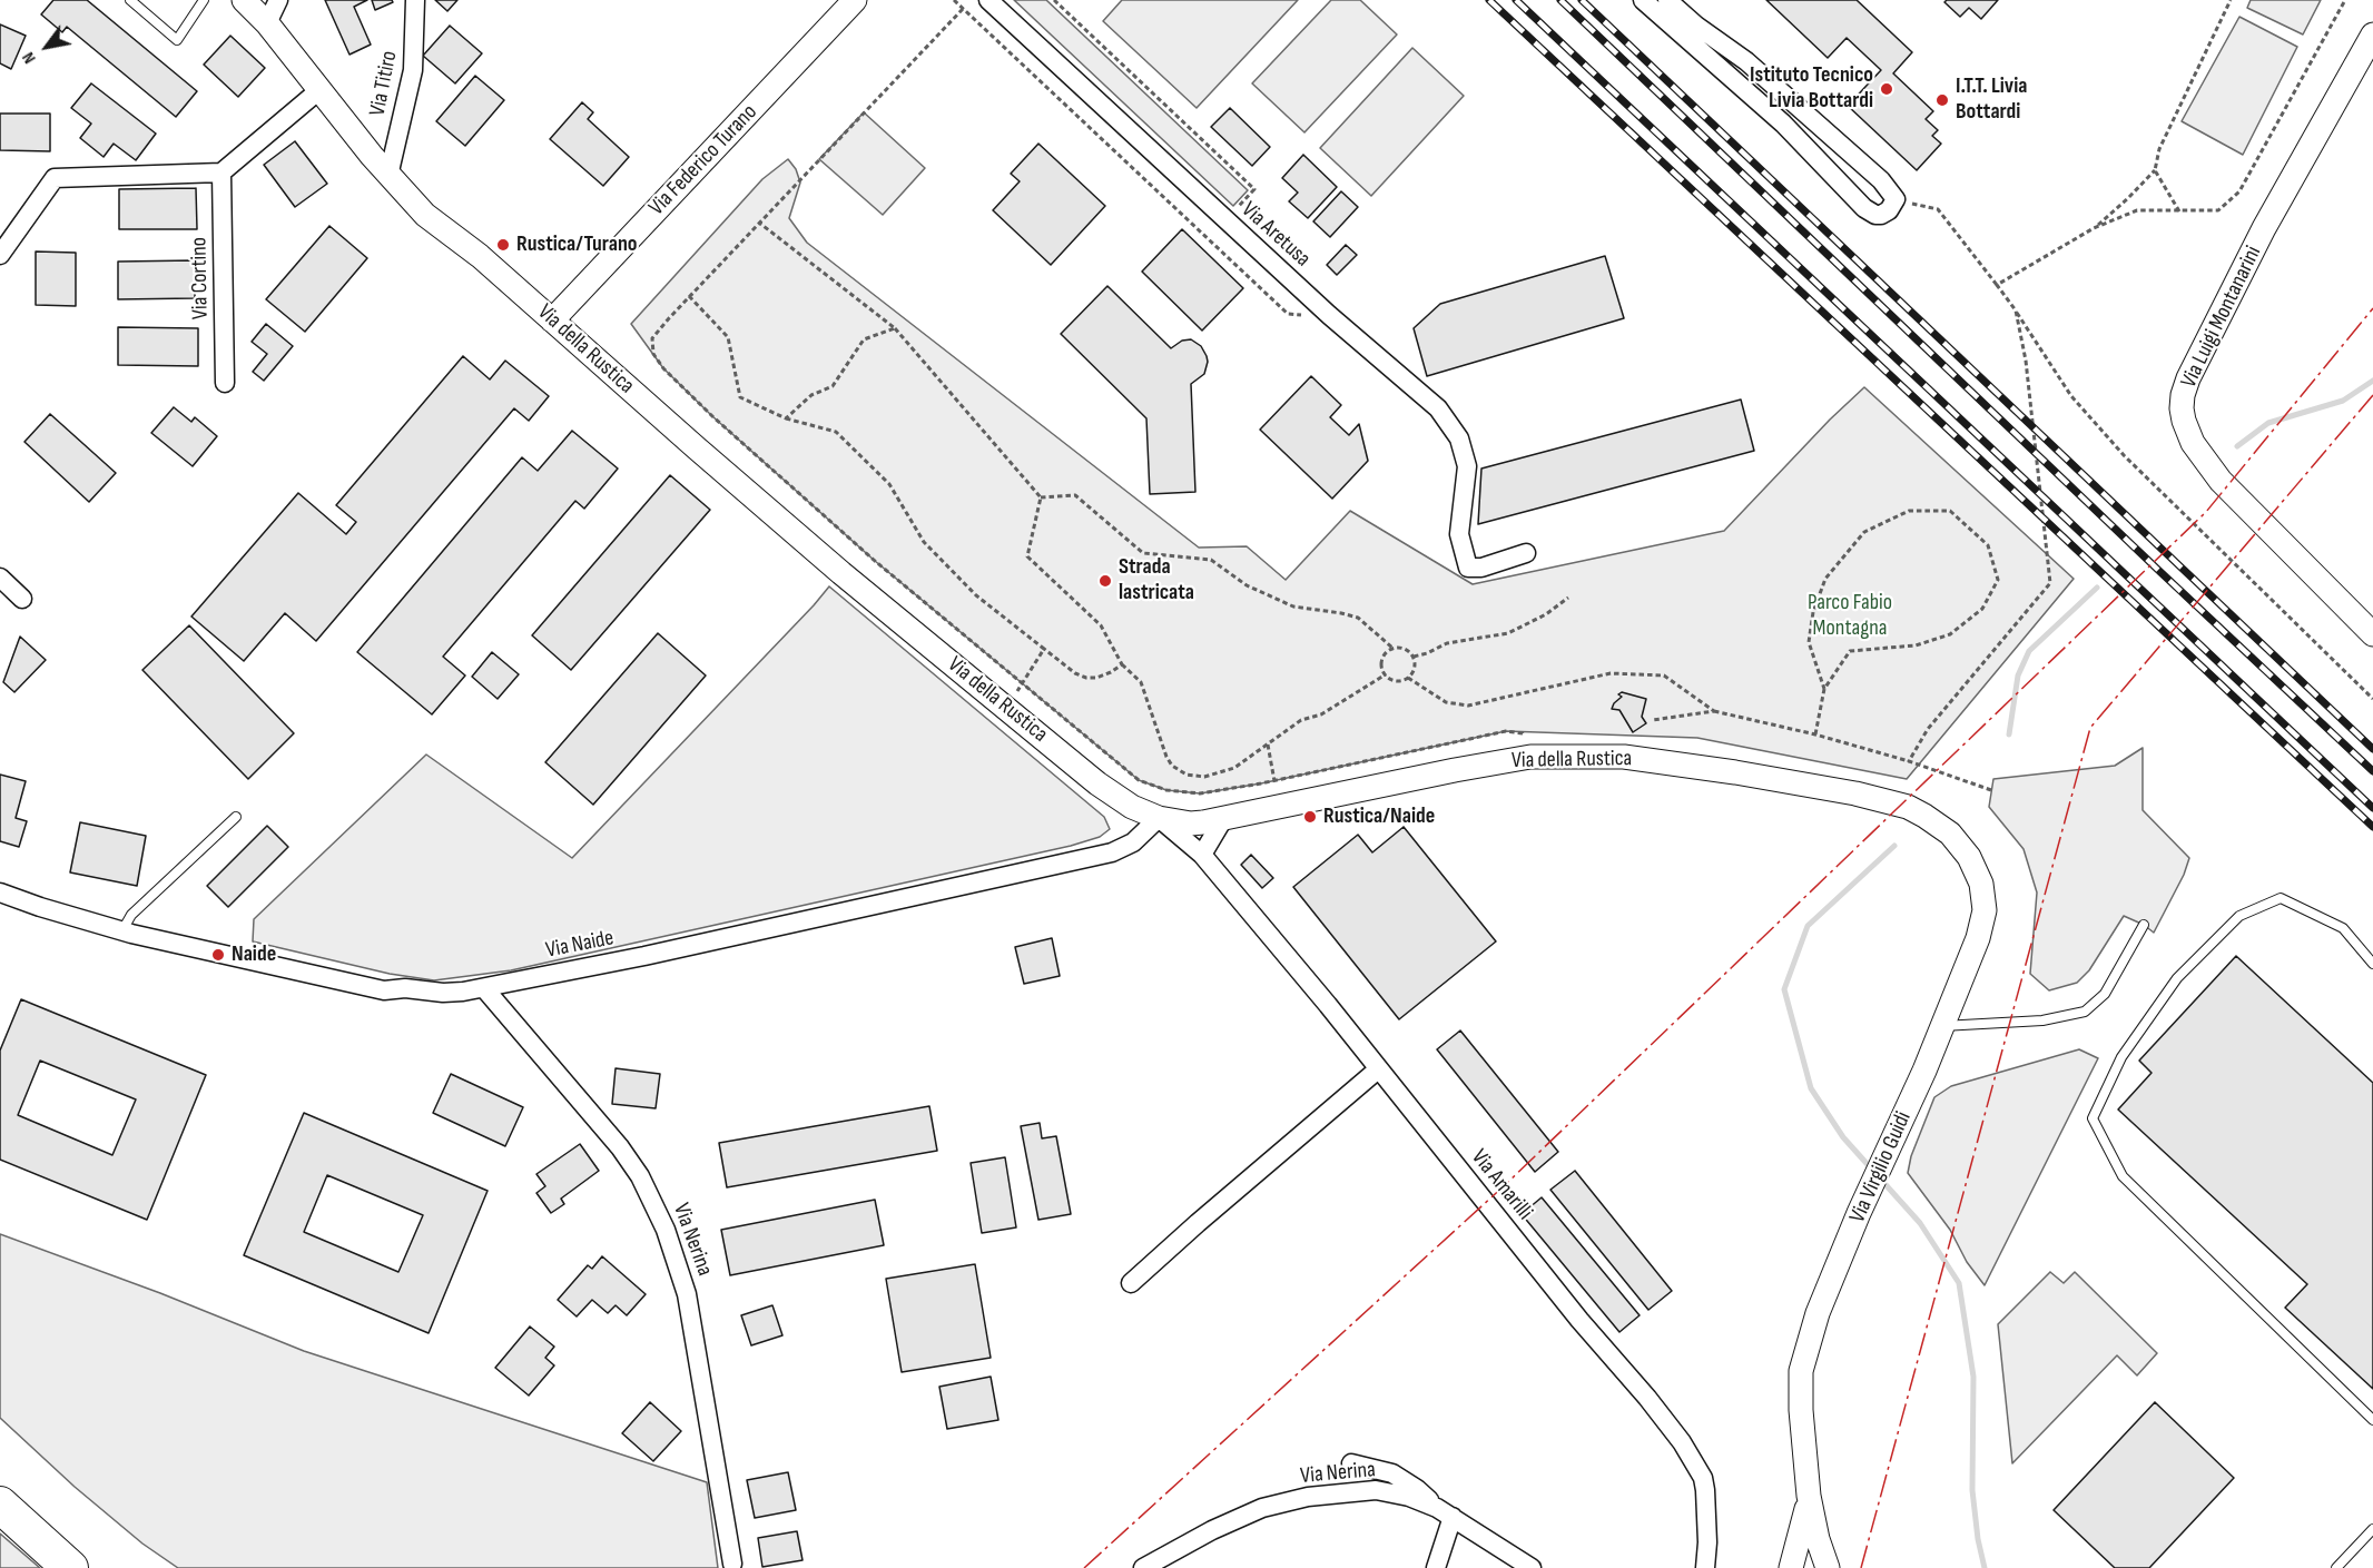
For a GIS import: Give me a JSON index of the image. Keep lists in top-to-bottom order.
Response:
{
  "streets": {
    "street": [
      "Via Titiro",
      "Via Federico Turano",
      "Via Aretusa",
      "Via Cortino",
      "Via Luigi Montanarini",
      "Via della Rustica",
      "Via Naide",
      "Via Virgilio Guidi",
      "Via Amarilli",
      "Via Nerina"
    ]
  },
  "crossings": [
    ["Via Titiro", "Via della Rustica"],
    ["Via Federico Turano", "Via della Rustica"],
    ["Via della Rustica", "Via Naide"],
    ["Via della Rustica", "Via Virgilio Guidi"],
    ["Via della Rustica", "Via Amarilli"],
    ["Via Naide", "Via Amarilli"],
    ["Via Naide", "Via Nerina"]
  ],
  "parks": ["Parco Fabio Montagna"],
  "places": [
    "Istituto Tecnico Livia Bottardi",
    "I.T.T. Livia Bottardi",
    "Rustica/Turano",
    "Strada lastricata",
    "Rustica/Naide",
    "Naide"
  ],
  "north": "bottom left"
}
